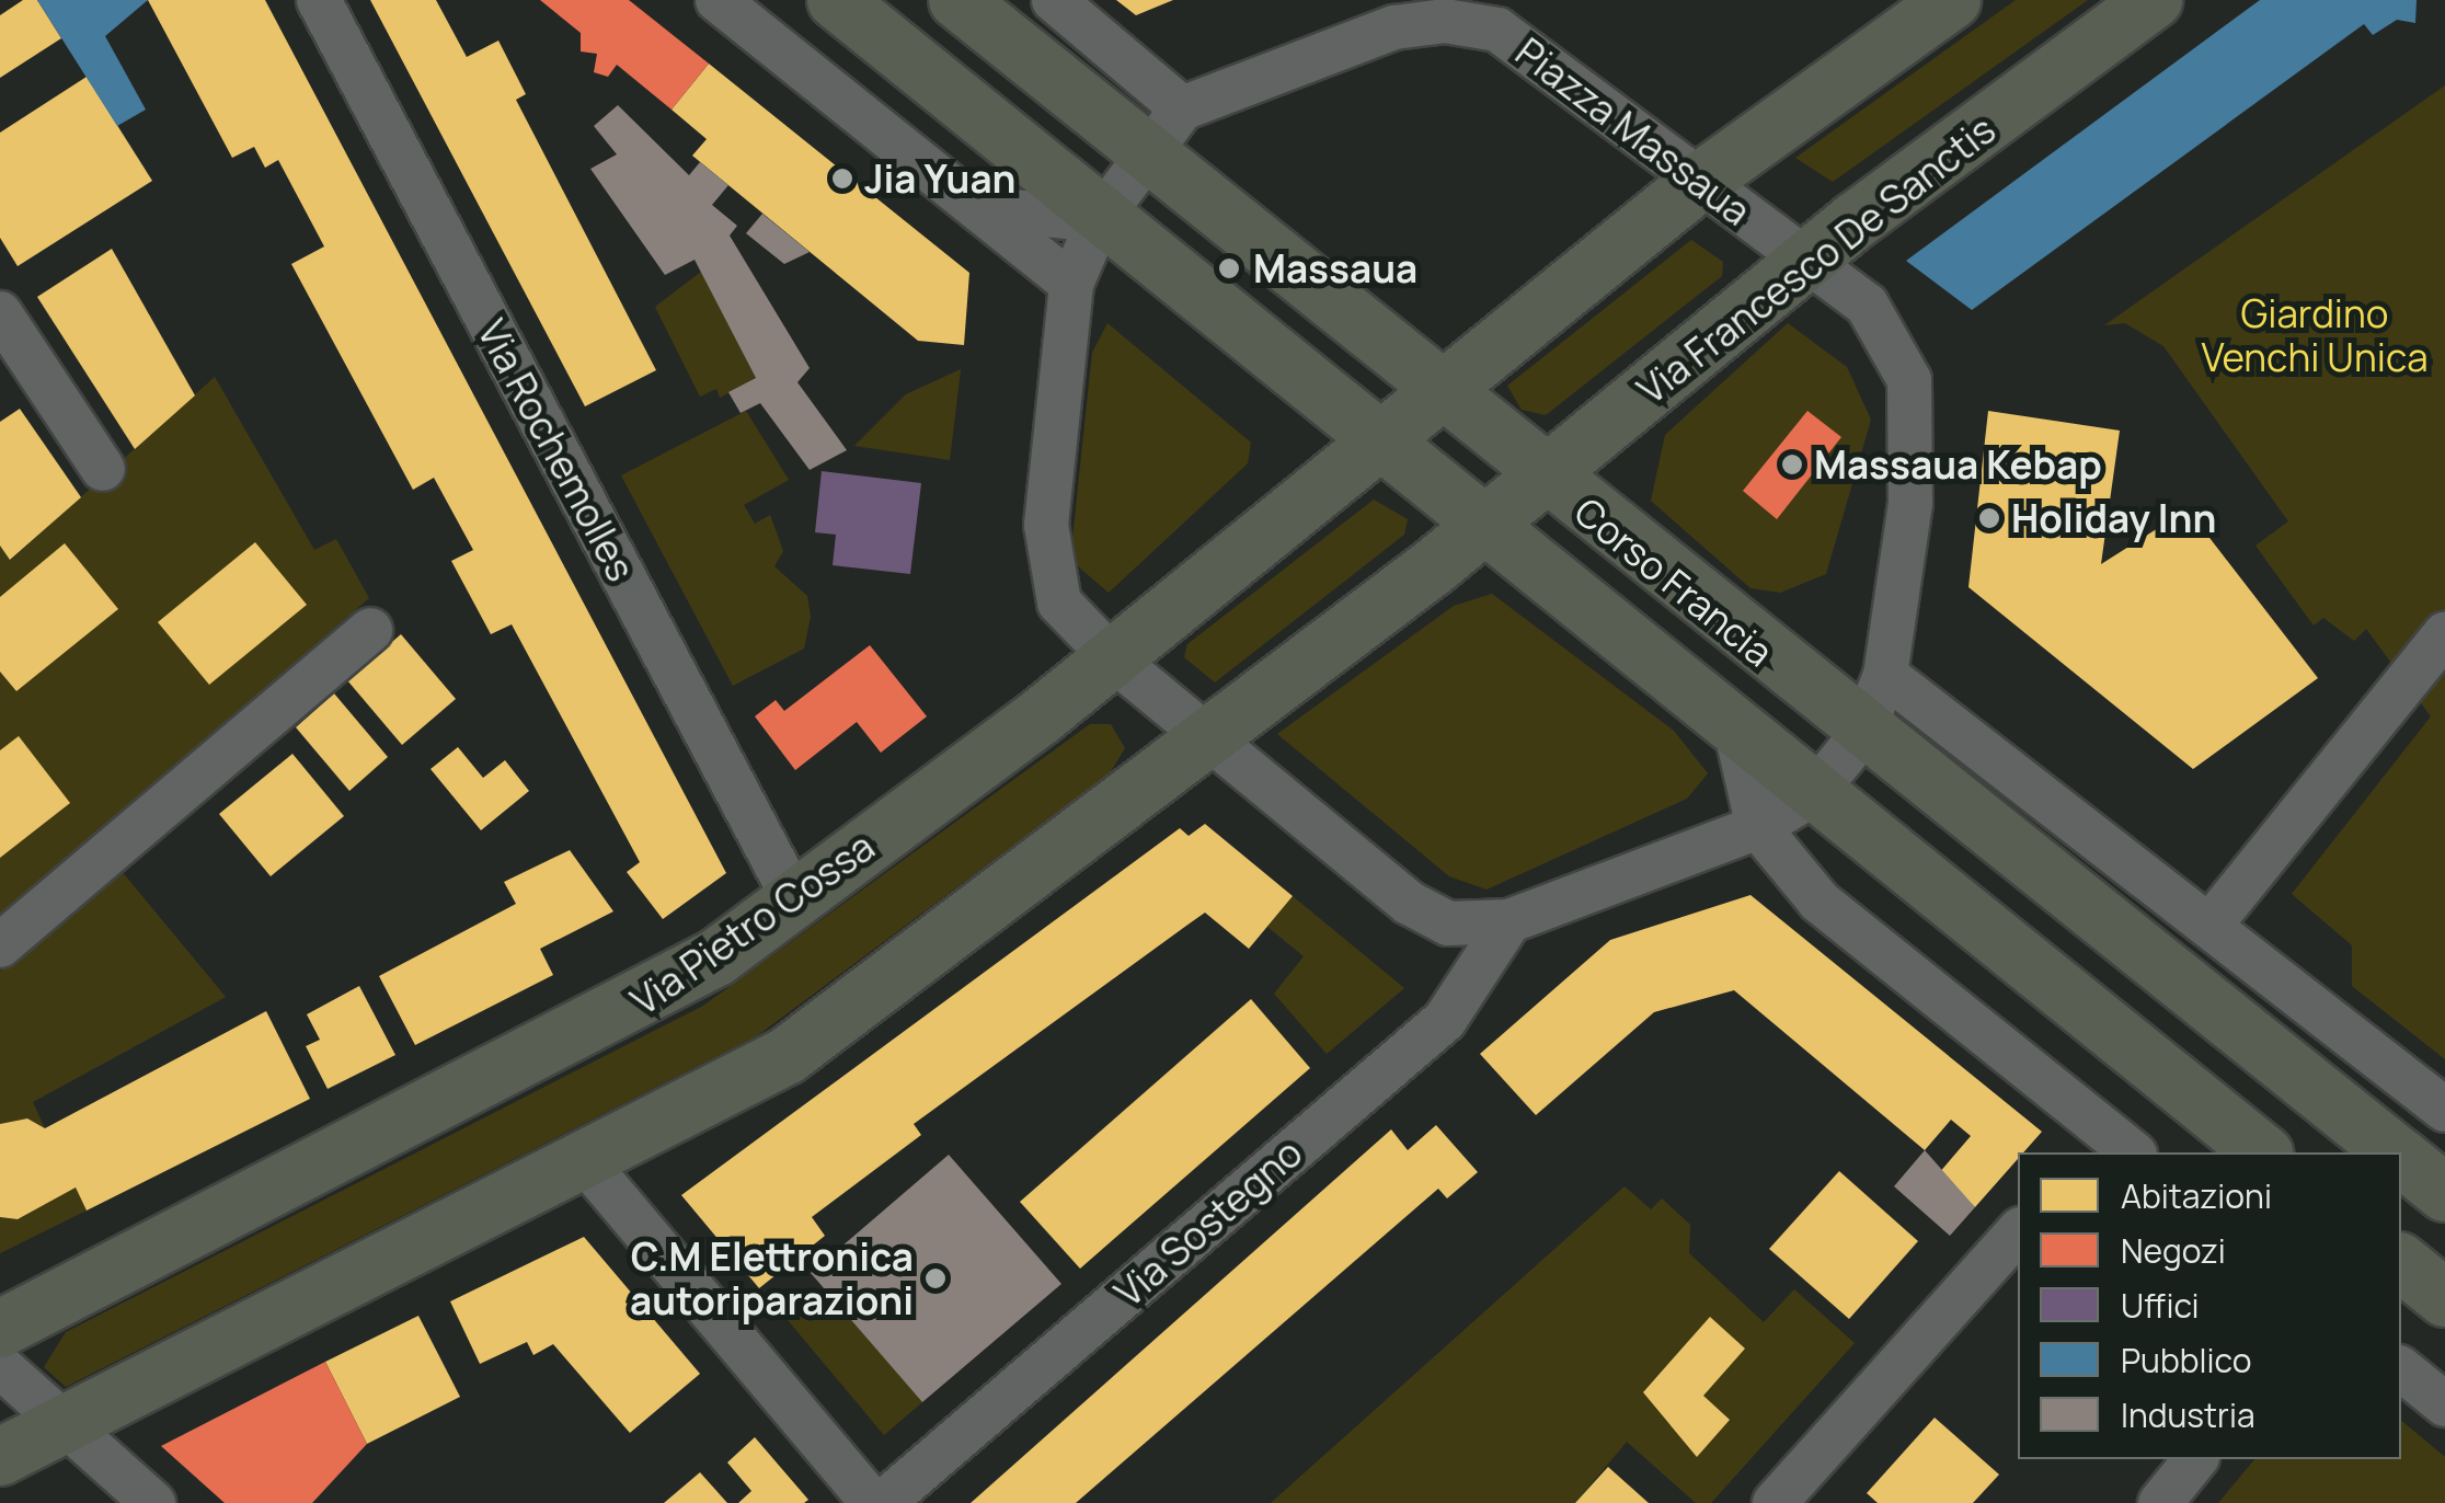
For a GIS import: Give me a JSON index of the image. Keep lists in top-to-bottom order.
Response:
{
  "streets": {
    "main road": ["Via Francesco De Sanctis", "Corso Francia", "Via Pietro Cossa"],
    "street": ["Piazza Massaua", "Via Rochemolles", "Via Sostegno"]
  },
  "crossings": [
    ["Piazza Massaua", "Via Francesco De Sanctis"],
    ["Piazza Massaua", "Corso Francia"],
    ["Piazza Massaua", "Via Pietro Cossa"],
    ["Piazza Massaua", "Via Sostegno"],
    ["Via Francesco De Sanctis", "Corso Francia"],
    ["Via Rochemolles", "Via Pietro Cossa"],
    ["Corso Francia", "Via Pietro Cossa"]
  ],
  "parks": ["Giardino Venchi Unica"],
  "places": [
    "Jia Yuan",
    "Massaua",
    "Massaua Kebap",
    "Holiday Inn",
    "C.M Elettronica autoriparazioni"
  ],
  "legend": [
    "Abitazioni",
    "Negozi",
    "Uffici",
    "Pubblico",
    "Industria"
  ]
}
